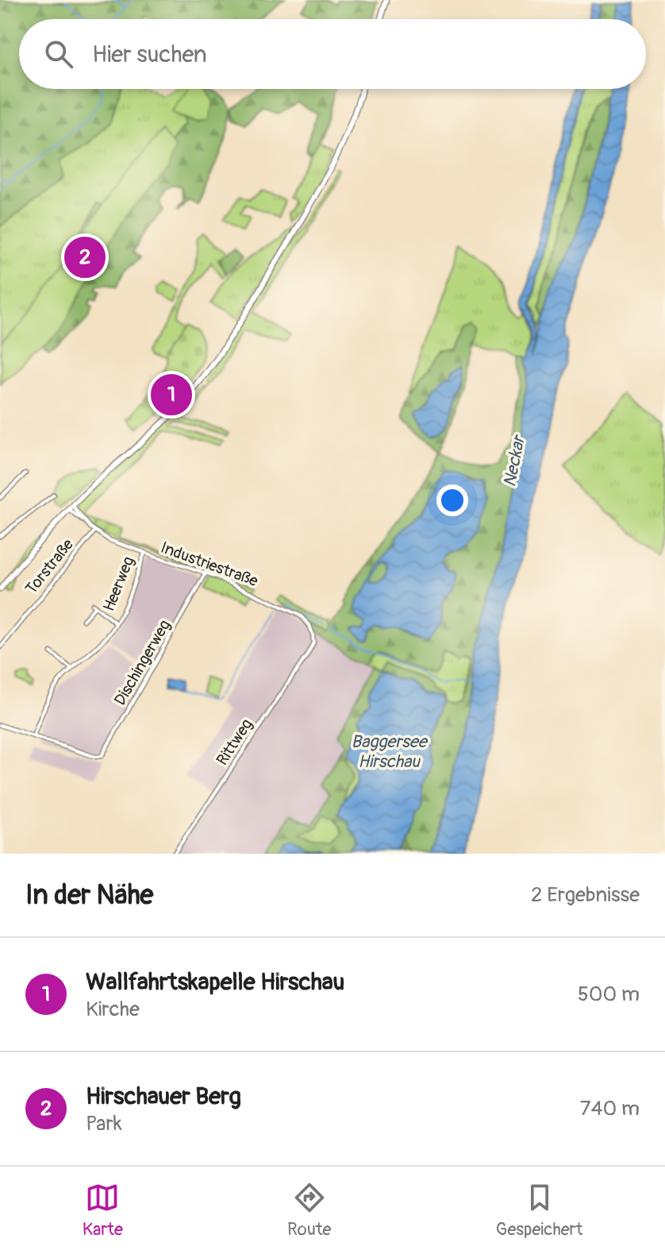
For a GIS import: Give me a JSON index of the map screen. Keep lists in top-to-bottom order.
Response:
{
  "streets": {
    "street": [
      "Industriestraße",
      "Torstraße",
      "Heerweg",
      "Dischingerweg",
      "Rittweg"
    ]
  },
  "crossings": [
    ["Industriestraße", "Torstraße"],
    ["Industriestraße", "Heerweg"],
    ["Industriestraße", "Dischingerweg"],
    ["Industriestraße", "Rittweg"],
    ["Heerweg", "Dischingerweg"]
  ],
  "water": ["Neckar", "Baggersee Hirschau"],
  "page": {
    "search": "Hier suchen",
    "pins": ["2", "1"],
    "heading": ["In der Nähe", "2 Ergebnisse"],
    "list": [
      {
        "mark": "1",
        "name": "Wallfahrtskapelle Hirschau",
        "note": "Kirche",
        "value": "500 m"
      },
      {
        "mark": "2",
        "name": "Hirschauer Berg",
        "note": "Park",
        "value": "740 m"
      }
    ],
    "nav": ["Karte", "Route", "Gespeichert"]
  }
}
